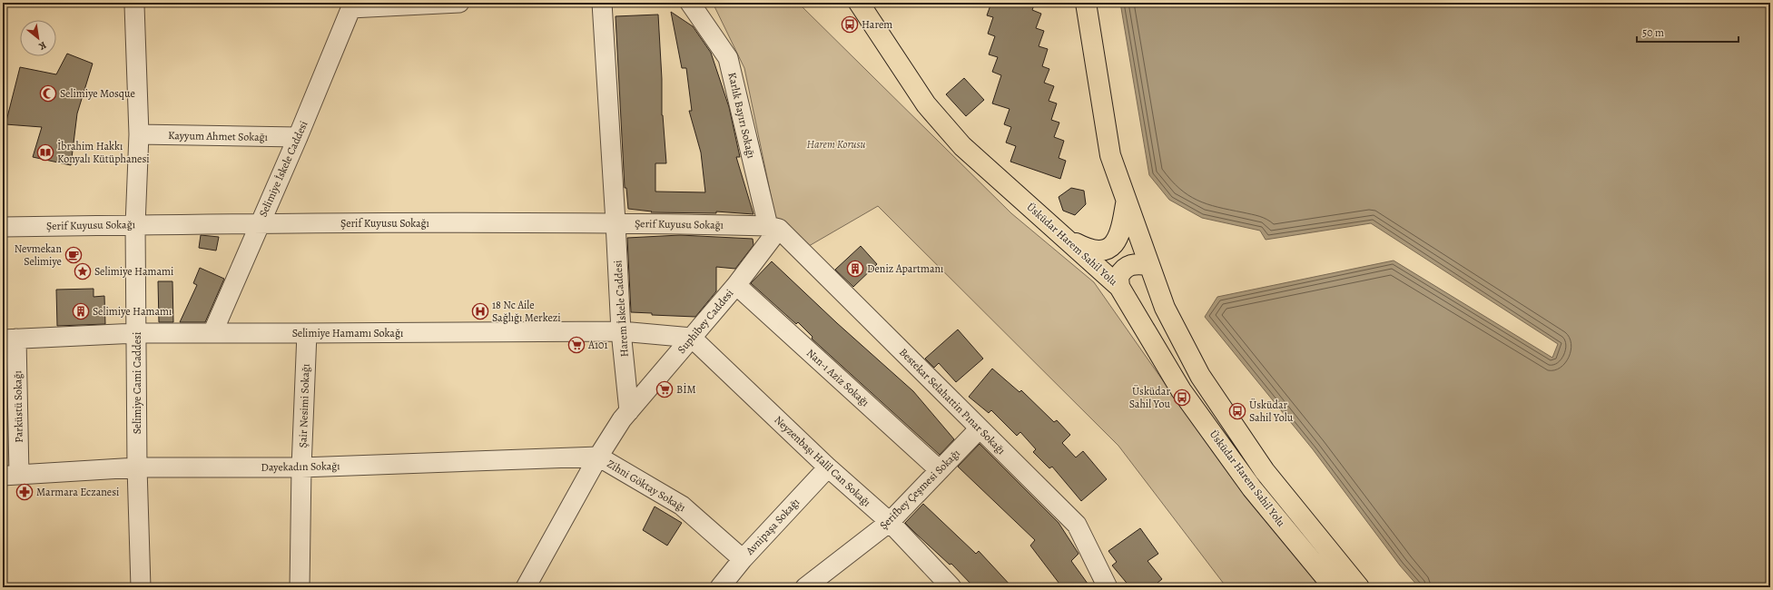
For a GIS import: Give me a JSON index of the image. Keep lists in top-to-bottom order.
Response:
{
  "streets": {
    "main road": ["Üsküdar Harem Sahil Yolu"],
    "street": [
      "Karlık Bayırı Sokağı",
      "Kayyum Ahmet Sokağı",
      "Selimiye İskele Caddesi",
      "Şerif Kuyusu Sokağı",
      "Harem İskele Caddesi",
      "Suphibey Caddesi",
      "Selimiye Hamamı Sokağı",
      "Nan-ı Aziz Sokağı",
      "Selimiye Cami Caddesi",
      "Bestekar Selahattin Pınar Sokağı",
      "Şair Nesimi Sokağı",
      "Parküstü Sokağı",
      "Neyzenbaşı Halil Can Sokağı",
      "Dayekadın Sokağı",
      "Zihni Göktay Sokağı",
      "Şerifbey Çeşmesi Sokağı",
      "Avnipaşa Sokağı"
    ]
  },
  "crossings": [
    ["Karlık Bayırı Sokağı", "Şerif Kuyusu Sokağı"],
    ["Karlık Bayırı Sokağı", "Suphibey Caddesi"],
    ["Karlık Bayırı Sokağı", "Bestekar Selahattin Pınar Sokağı"],
    ["Kayyum Ahmet Sokağı", "Selimiye İskele Caddesi"],
    ["Kayyum Ahmet Sokağı", "Selimiye Cami Caddesi"],
    ["Selimiye İskele Caddesi", "Şerif Kuyusu Sokağı"],
    ["Selimiye İskele Caddesi", "Selimiye Hamamı Sokağı"],
    ["Şerif Kuyusu Sokağı", "Harem İskele Caddesi"],
    ["Şerif Kuyusu Sokağı", "Suphibey Caddesi"],
    ["Şerif Kuyusu Sokağı", "Selimiye Cami Caddesi"],
    ["Şerif Kuyusu Sokağı", "Bestekar Selahattin Pınar Sokağı"],
    ["Harem İskele Caddesi", "Suphibey Caddesi"],
    ["Harem İskele Caddesi", "Selimiye Hamamı Sokağı"],
    ["Suphibey Caddesi", "Selimiye Hamamı Sokağı"],
    ["Suphibey Caddesi", "Nan-ı Aziz Sokağı"],
    ["Suphibey Caddesi", "Bestekar Selahattin Pınar Sokağı"],
    ["Suphibey Caddesi", "Neyzenbaşı Halil Can Sokağı"],
    ["Selimiye Hamamı Sokağı", "Selimiye Cami Caddesi"],
    ["Selimiye Hamamı Sokağı", "Şair Nesimi Sokağı"],
    ["Selimiye Hamamı Sokağı", "Parküstü Sokağı"],
    ["Selimiye Hamamı Sokağı", "Neyzenbaşı Halil Can Sokağı"],
    ["Nan-ı Aziz Sokağı", "Şerifbey Çeşmesi Sokağı"],
    ["Selimiye Cami Caddesi", "Dayekadın Sokağı"],
    ["Bestekar Selahattin Pınar Sokağı", "Şerifbey Çeşmesi Sokağı"],
    ["Şair Nesimi Sokağı", "Dayekadın Sokağı"],
    ["Parküstü Sokağı", "Dayekadın Sokağı"],
    ["Neyzenbaşı Halil Can Sokağı", "Şerifbey Çeşmesi Sokağı"],
    ["Neyzenbaşı Halil Can Sokağı", "Avnipaşa Sokağı"],
    ["Dayekadın Sokağı", "Zihni Göktay Sokağı"],
    ["Zihni Göktay Sokağı", "Avnipaşa Sokağı"]
  ],
  "parks": ["Harem Korusu"],
  "places": {
    "bus stop": ["Harem", "Üsküdar Sahil You", "Üsküdar Sahil Yolu"],
    "mosque": ["Selimiye Mosque"],
    "library": ["İbrahim Hakkı Konyalı Kütüphanesi"],
    "cafe": ["Nevmekan Selimiye"],
    "building": ["Deniz Apartmanı", "Selimiye Hamamı"],
    "place": ["Selimiye Hamami"],
    "hospital": ["18 Nc Aile Sağlığı Merkezi"],
    "supermarket": ["A101", "BİM"],
    "pharmacy": ["Marmara Eczanesi"]
  },
  "scale_bar": "50 m",
  "north": "bottom right"
}
